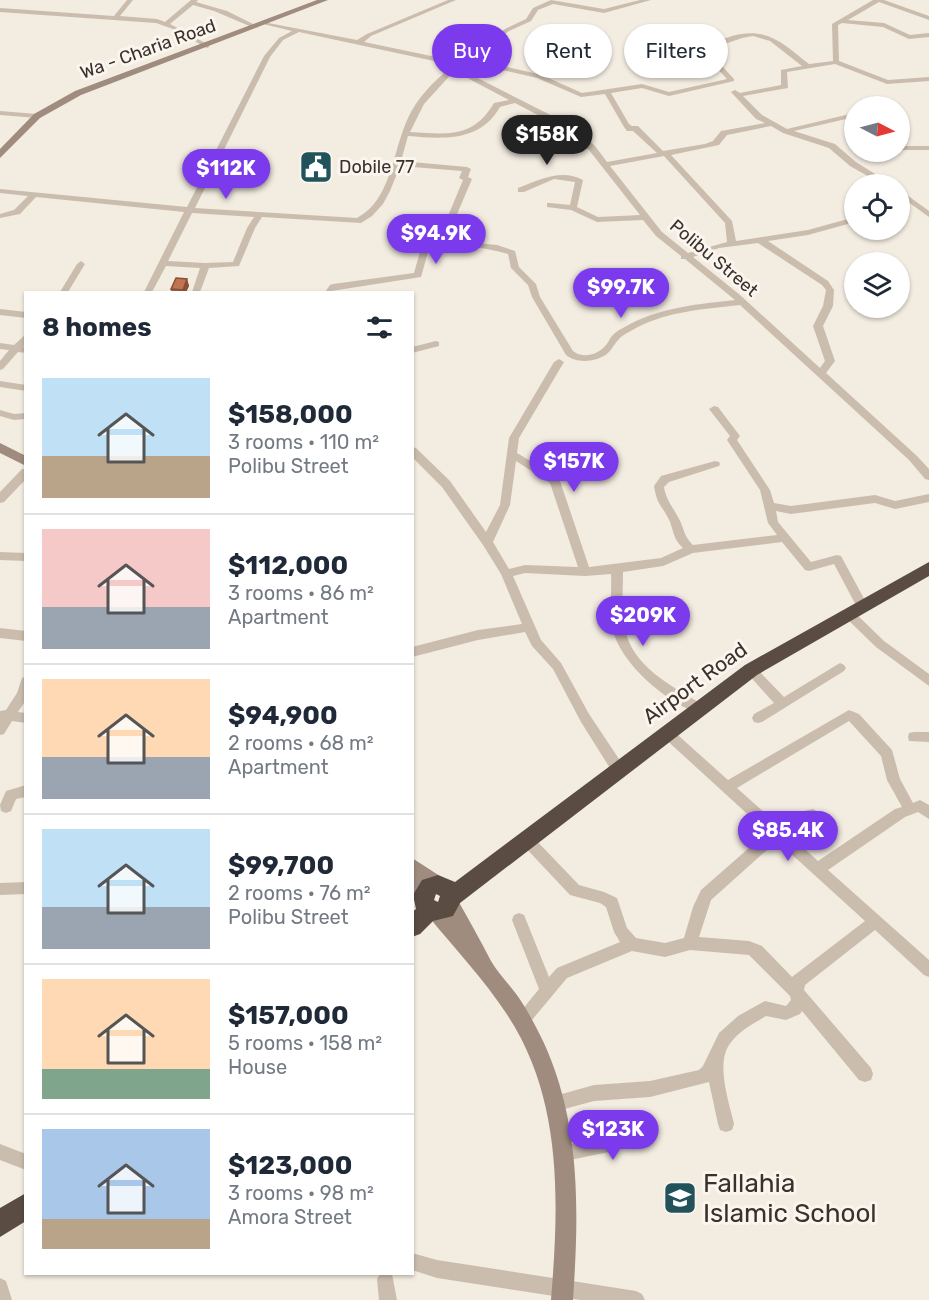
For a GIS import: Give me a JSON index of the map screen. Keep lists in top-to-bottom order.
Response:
{
  "streets": {
    "highway": ["Airport Road"],
    "street": ["Wa - Charia Road", "Polibu Street"]
  },
  "crossings": [
    ["Wa - Charia Road", "Polibu Street"]
  ],
  "places": {
    "public building": ["Dobile 77"],
    "school or university": ["Fallahia Islamic School"]
  },
  "north": "right",
  "page": {
    "chip": ["Buy", "Rent", "Filters"],
    "price": [
      "$158K",
      "$112K",
      "$94.9K",
      "$99.7K",
      "$157K",
      "$209K",
      "$85.4K",
      "$123K"
    ],
    "heading": "8 homes",
    "list": [
      {
        "name": "$158,000",
        "note": "3 rooms · 110 m² · Polibu Street"
      },
      {
        "name": "$112,000",
        "note": "3 rooms · 86 m² · Apartment"
      },
      {
        "name": "$94,900",
        "note": "2 rooms · 68 m² · Apartment"
      },
      {
        "name": "$99,700",
        "note": "2 rooms · 76 m² · Polibu Street"
      },
      {
        "name": "$157,000",
        "note": "5 rooms · 158 m² · House"
      },
      {
        "name": "$123,000",
        "note": "3 rooms · 98 m² · Amora Street"
      }
    ]
  }
}
